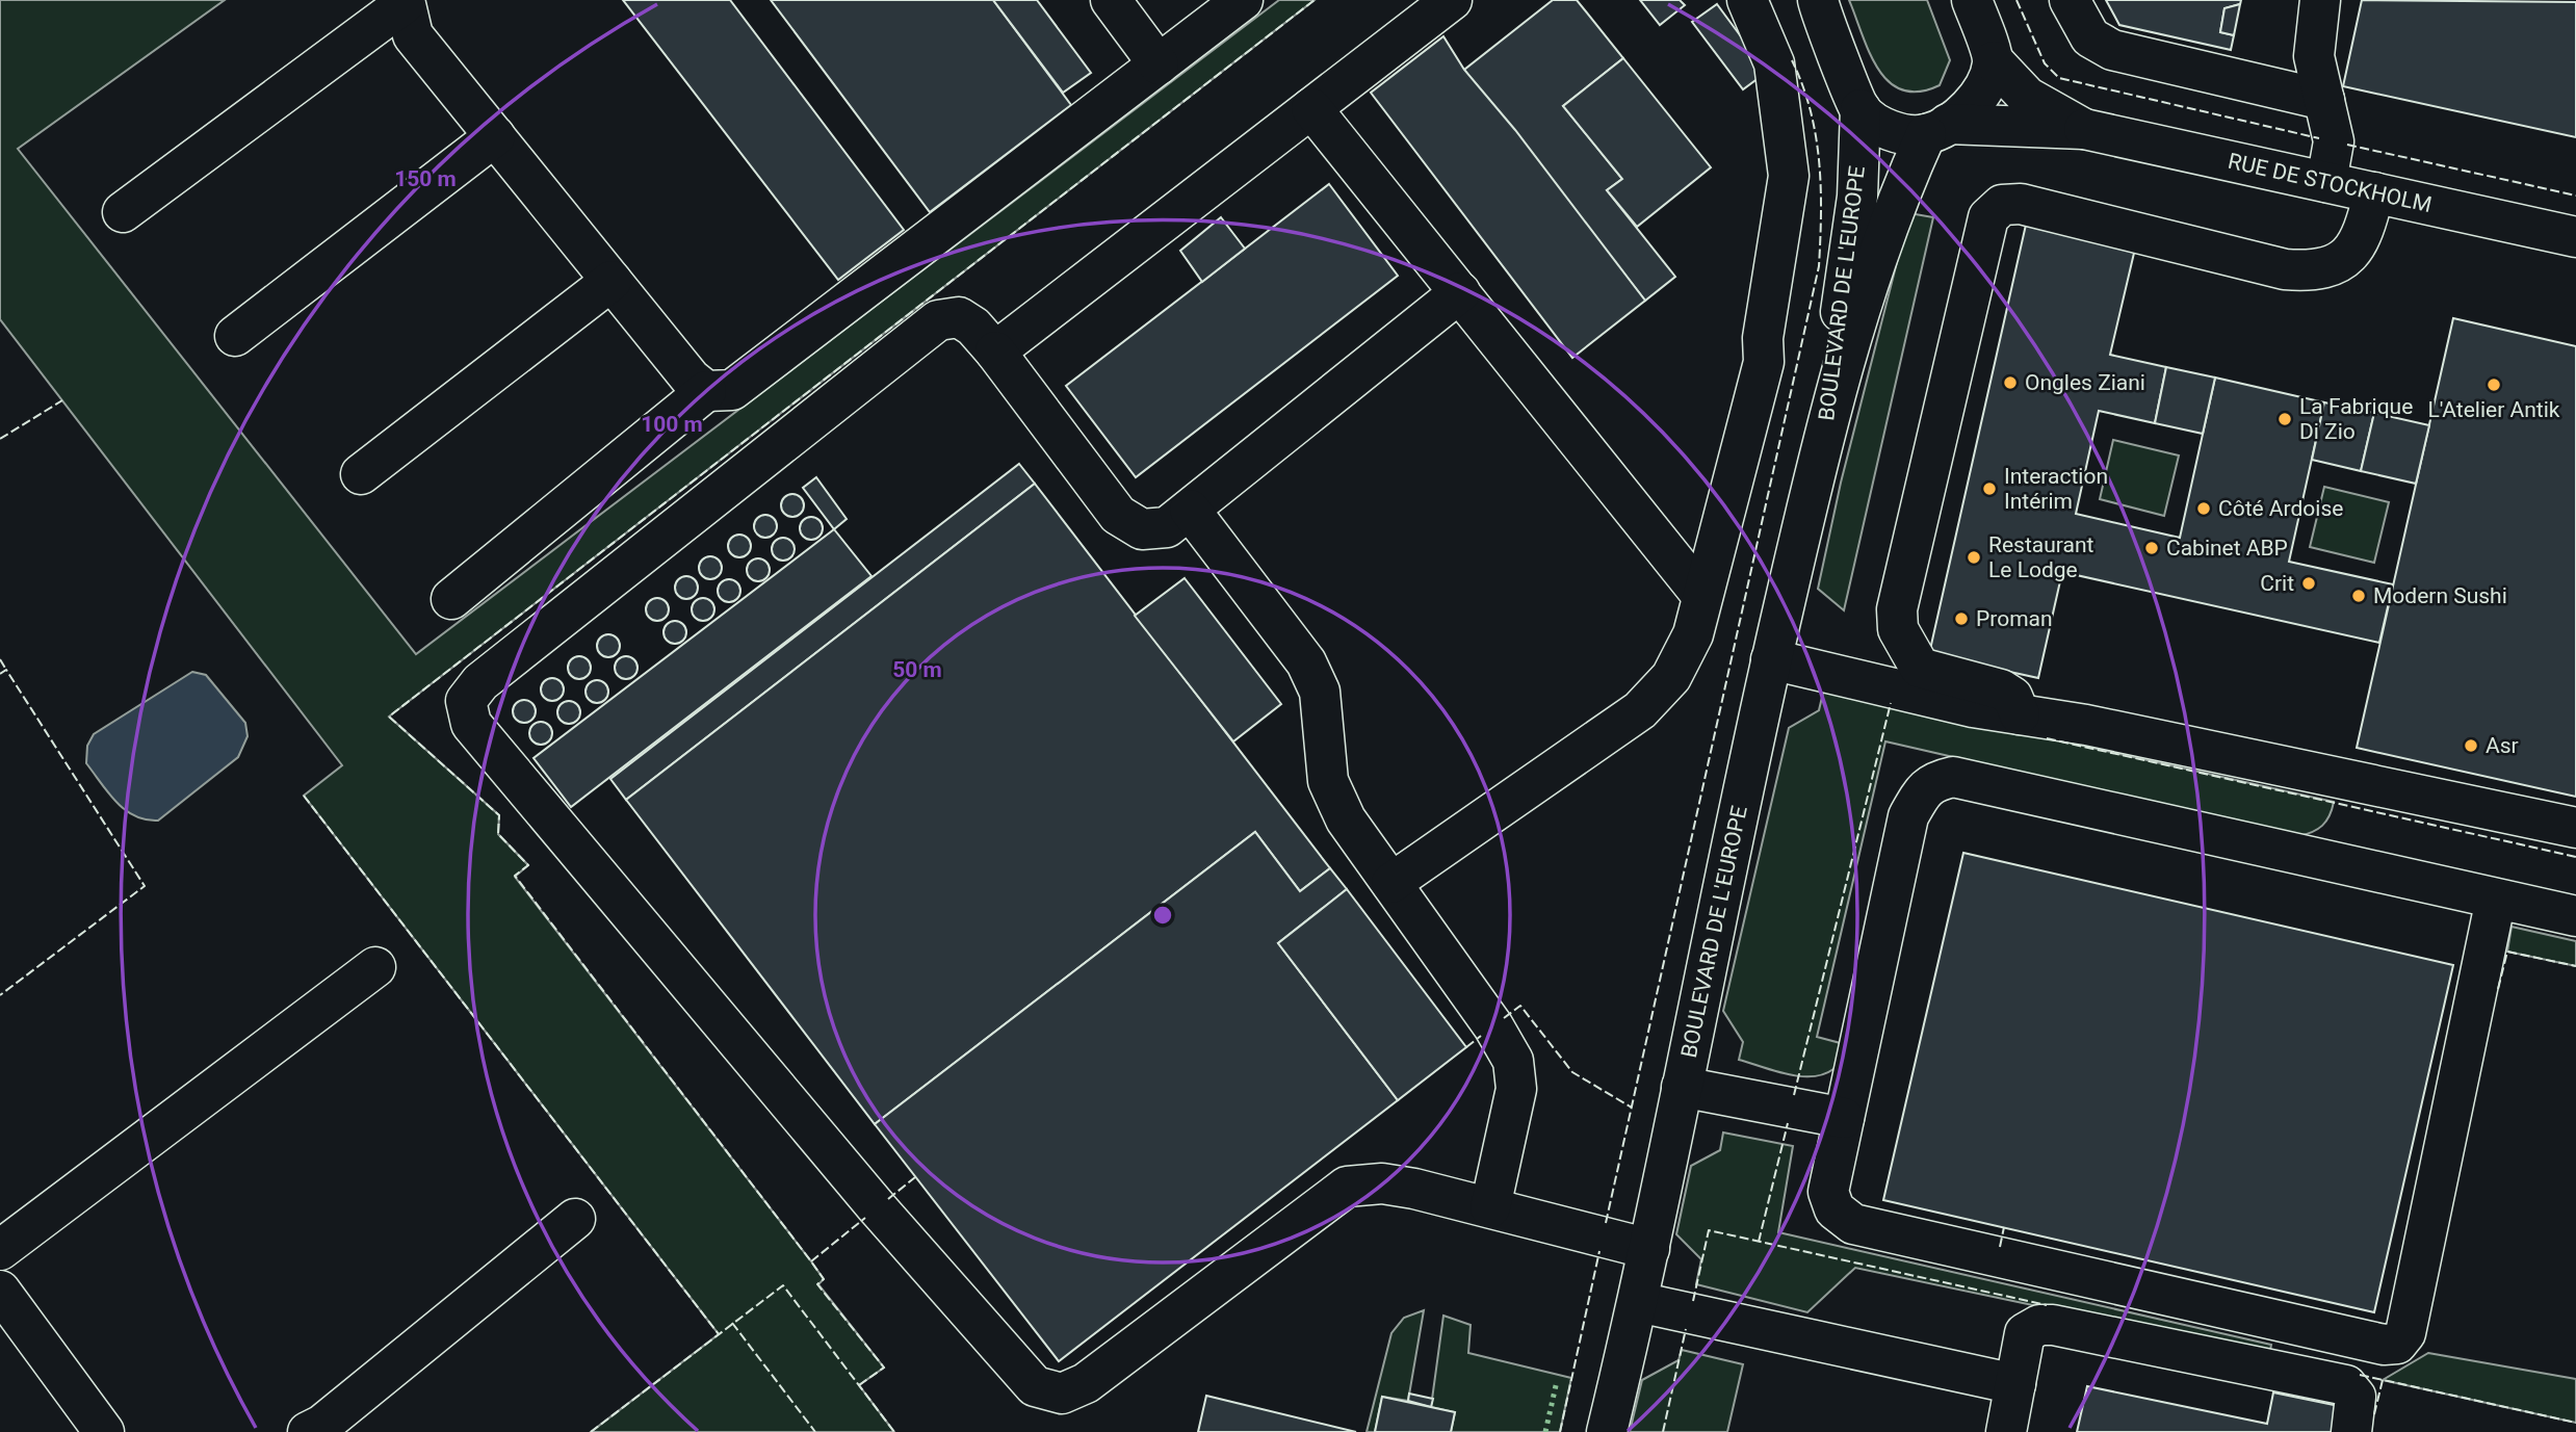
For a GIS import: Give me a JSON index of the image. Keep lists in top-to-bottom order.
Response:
{
  "streets": {
    "street": ["RUE DE STOCKHOLM", "BOULEVARD DE L'EUROPE"]
  },
  "crossings": [
    ["RUE DE STOCKHOLM", "BOULEVARD DE L'EUROPE"]
  ],
  "places": [
    "Ongles Ziani",
    "L'Atelier Antik",
    "La Fabrique Di Zio",
    "Interaction Intérim",
    "Côté Ardoise",
    "Cabinet ABP",
    "Restaurant Le Lodge",
    "Crit",
    "Modern Sushi",
    "Proman",
    "Asr"
  ],
  "rings": ["150 m", "100 m", "50 m"]
}
